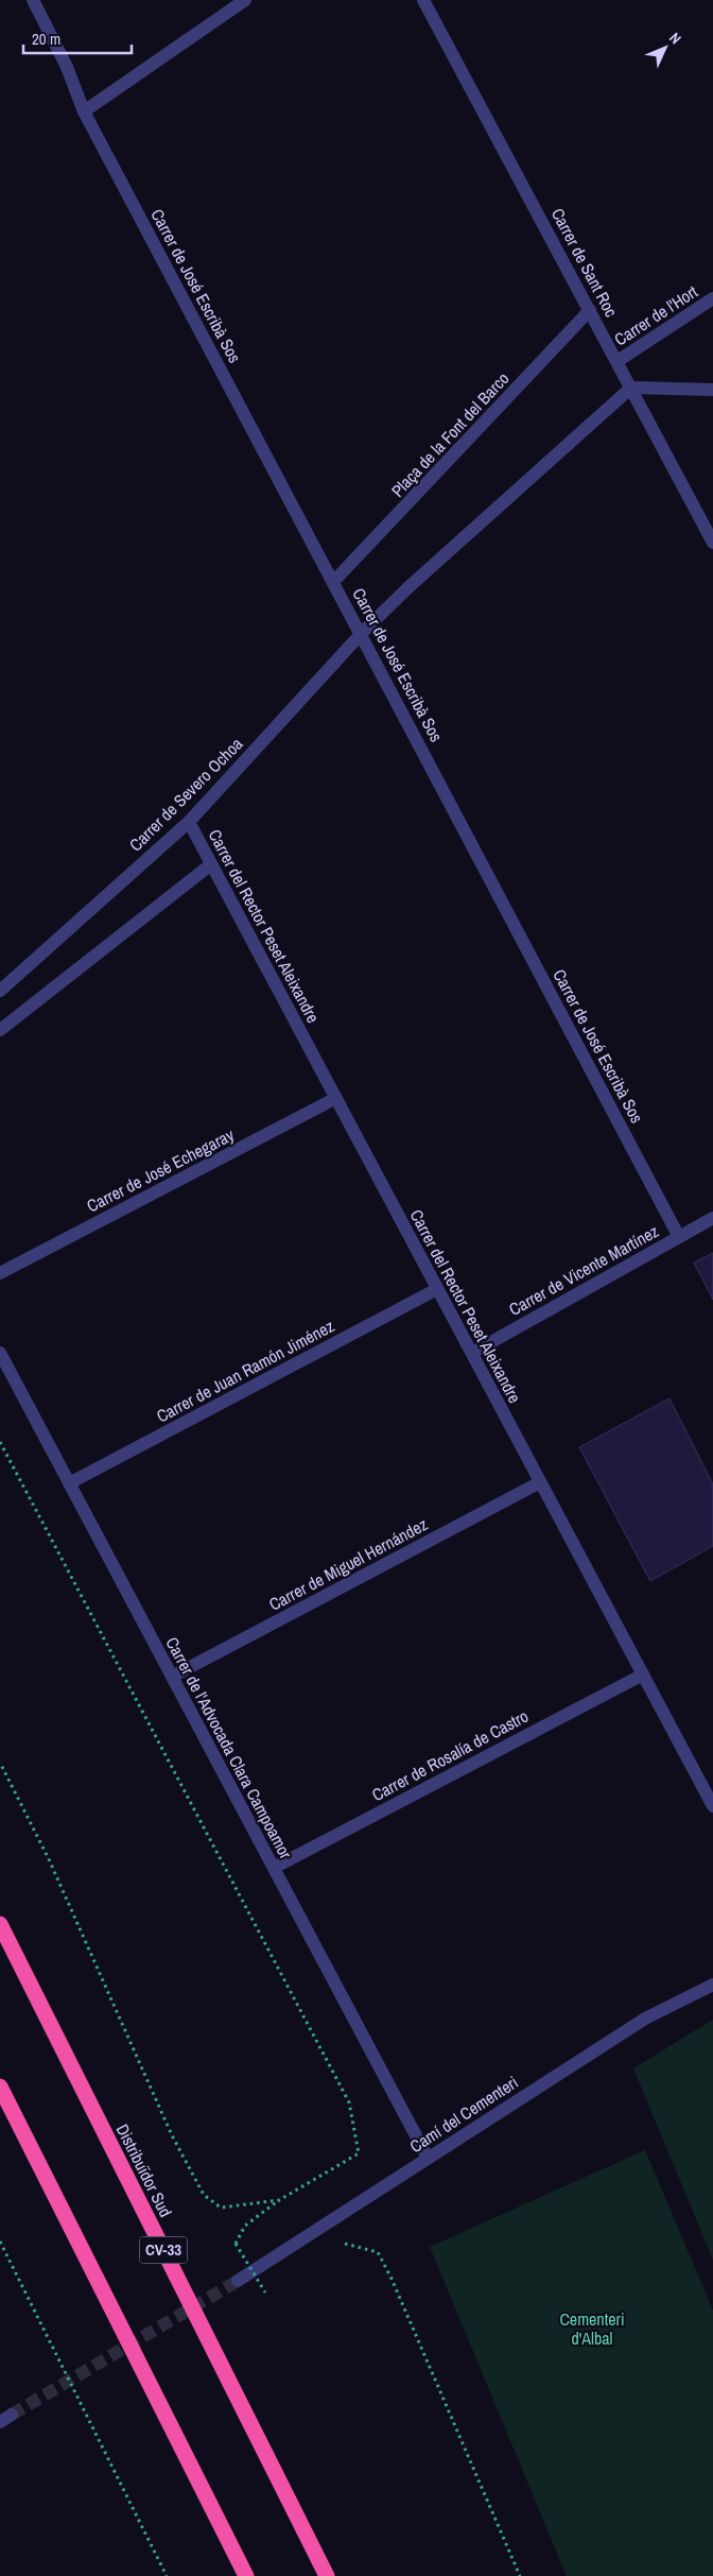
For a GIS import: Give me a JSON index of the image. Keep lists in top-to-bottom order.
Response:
{
  "streets": {
    "highway": ["Distribuïdor Sud", "CV-33"],
    "street": [
      "Carrer de Sant Roc",
      "Carrer de José Escribà Sos",
      "Carrer de l'Hort",
      "Plaça de la Font del Barco",
      "Carrer de Severo Ochoa",
      "Carrer del Rector Peset Aleixandre",
      "Carrer de José Echegaray",
      "Carrer de Vicente Martínez",
      "Carrer de Juan Ramón Jiménez",
      "Carrer de Miguel Hernández",
      "Carrer de l'Advocada Clara Campoamor",
      "Carrer de Rosalía de Castro",
      "Camí del Cementeri"
    ]
  },
  "crossings": [
    ["Carrer de Sant Roc", "Carrer de l'Hort"],
    ["Carrer de Sant Roc", "Plaça de la Font del Barco"],
    ["Carrer de José Escribà Sos", "Plaça de la Font del Barco"],
    ["Carrer de José Escribà Sos", "Carrer de Severo Ochoa"],
    ["Carrer de José Escribà Sos", "Carrer de Vicente Martínez"],
    ["Carrer de Severo Ochoa", "Carrer del Rector Peset Aleixandre"],
    ["Carrer del Rector Peset Aleixandre", "Carrer de José Echegaray"],
    ["Carrer del Rector Peset Aleixandre", "Carrer de Vicente Martínez"],
    ["Carrer del Rector Peset Aleixandre", "Carrer de Juan Ramón Jiménez"],
    ["Carrer del Rector Peset Aleixandre", "Carrer de Miguel Hernández"],
    ["Carrer del Rector Peset Aleixandre", "Carrer de Rosalía de Castro"],
    ["Carrer de Juan Ramón Jiménez", "Carrer de l'Advocada Clara Campoamor"],
    ["Carrer de Miguel Hernández", "Carrer de l'Advocada Clara Campoamor"],
    ["Carrer de l'Advocada Clara Campoamor", "Carrer de Rosalía de Castro"],
    ["Carrer de l'Advocada Clara Campoamor", "Camí del Cementeri"]
  ],
  "parks": ["Cementeri d'Albal"],
  "scale_bar": "20 m",
  "north": "top right"
}
